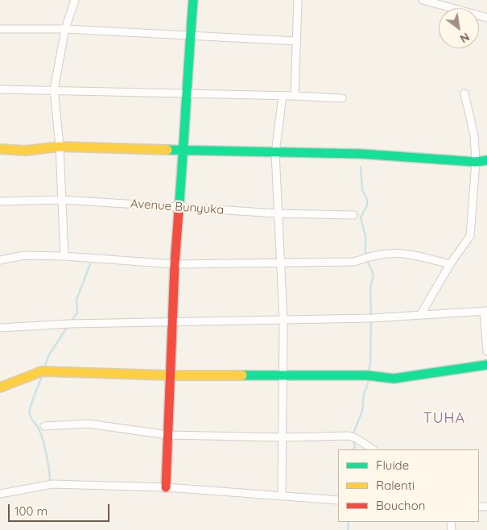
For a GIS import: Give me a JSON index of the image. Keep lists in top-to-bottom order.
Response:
{
  "streets": {
    "street": ["Avenue Bunyuka"]
  },
  "districts": ["TUHA"],
  "legend": ["Fluide", "Ralenti", "Bouchon"],
  "scale_bar": "100 m",
  "north": "bottom right"
}
